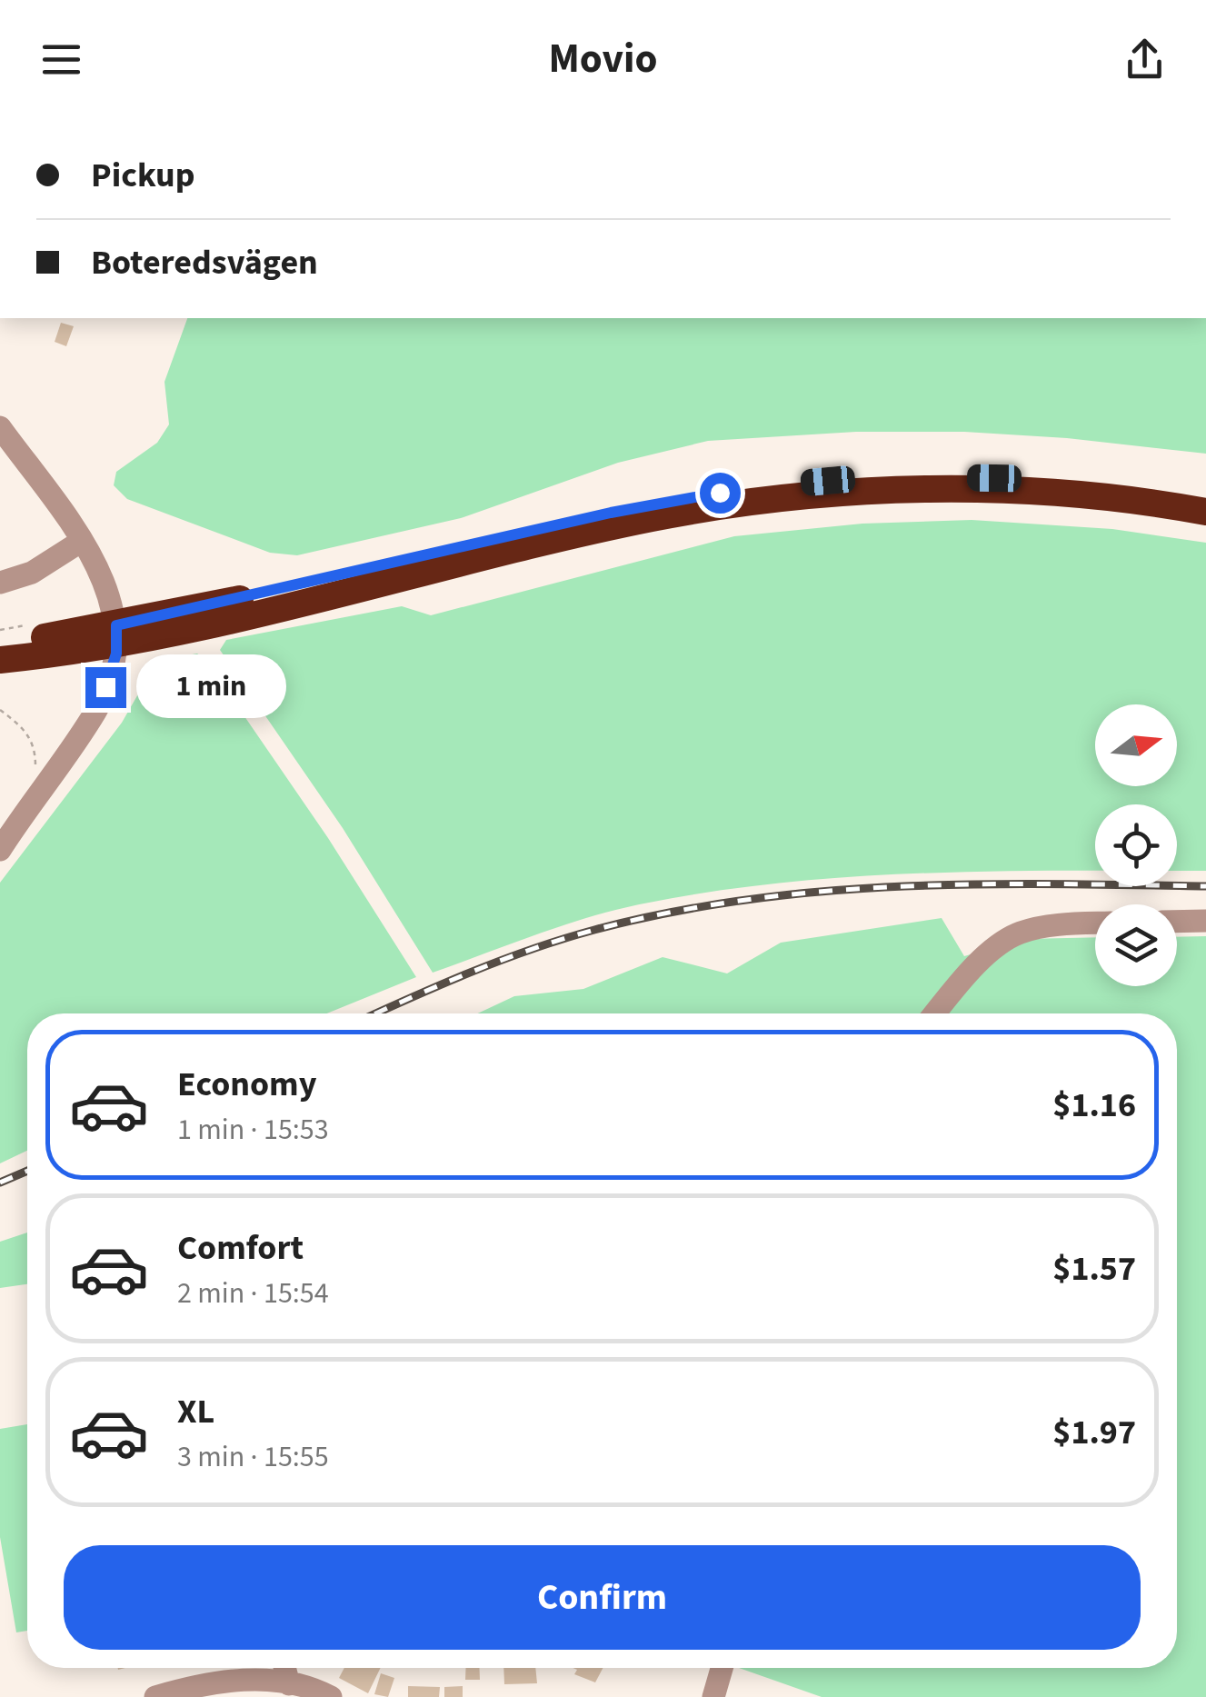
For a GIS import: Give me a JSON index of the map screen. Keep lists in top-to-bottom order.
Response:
{
  "north": "right",
  "page": {
    "header": "Movio",
    "banner": ["Pickup", "Boteredsvägen"],
    "bubble": "1 min",
    "list": [
      {
        "name": "Economy",
        "note": "1 min · 15:53",
        "value": "$1.16"
      },
      {
        "name": "Comfort",
        "note": "2 min · 15:54",
        "value": "$1.57"
      },
      {
        "name": "XL",
        "note": "3 min · 15:55",
        "value": "$1.97"
      }
    ],
    "buttons": "Confirm"
  }
}
